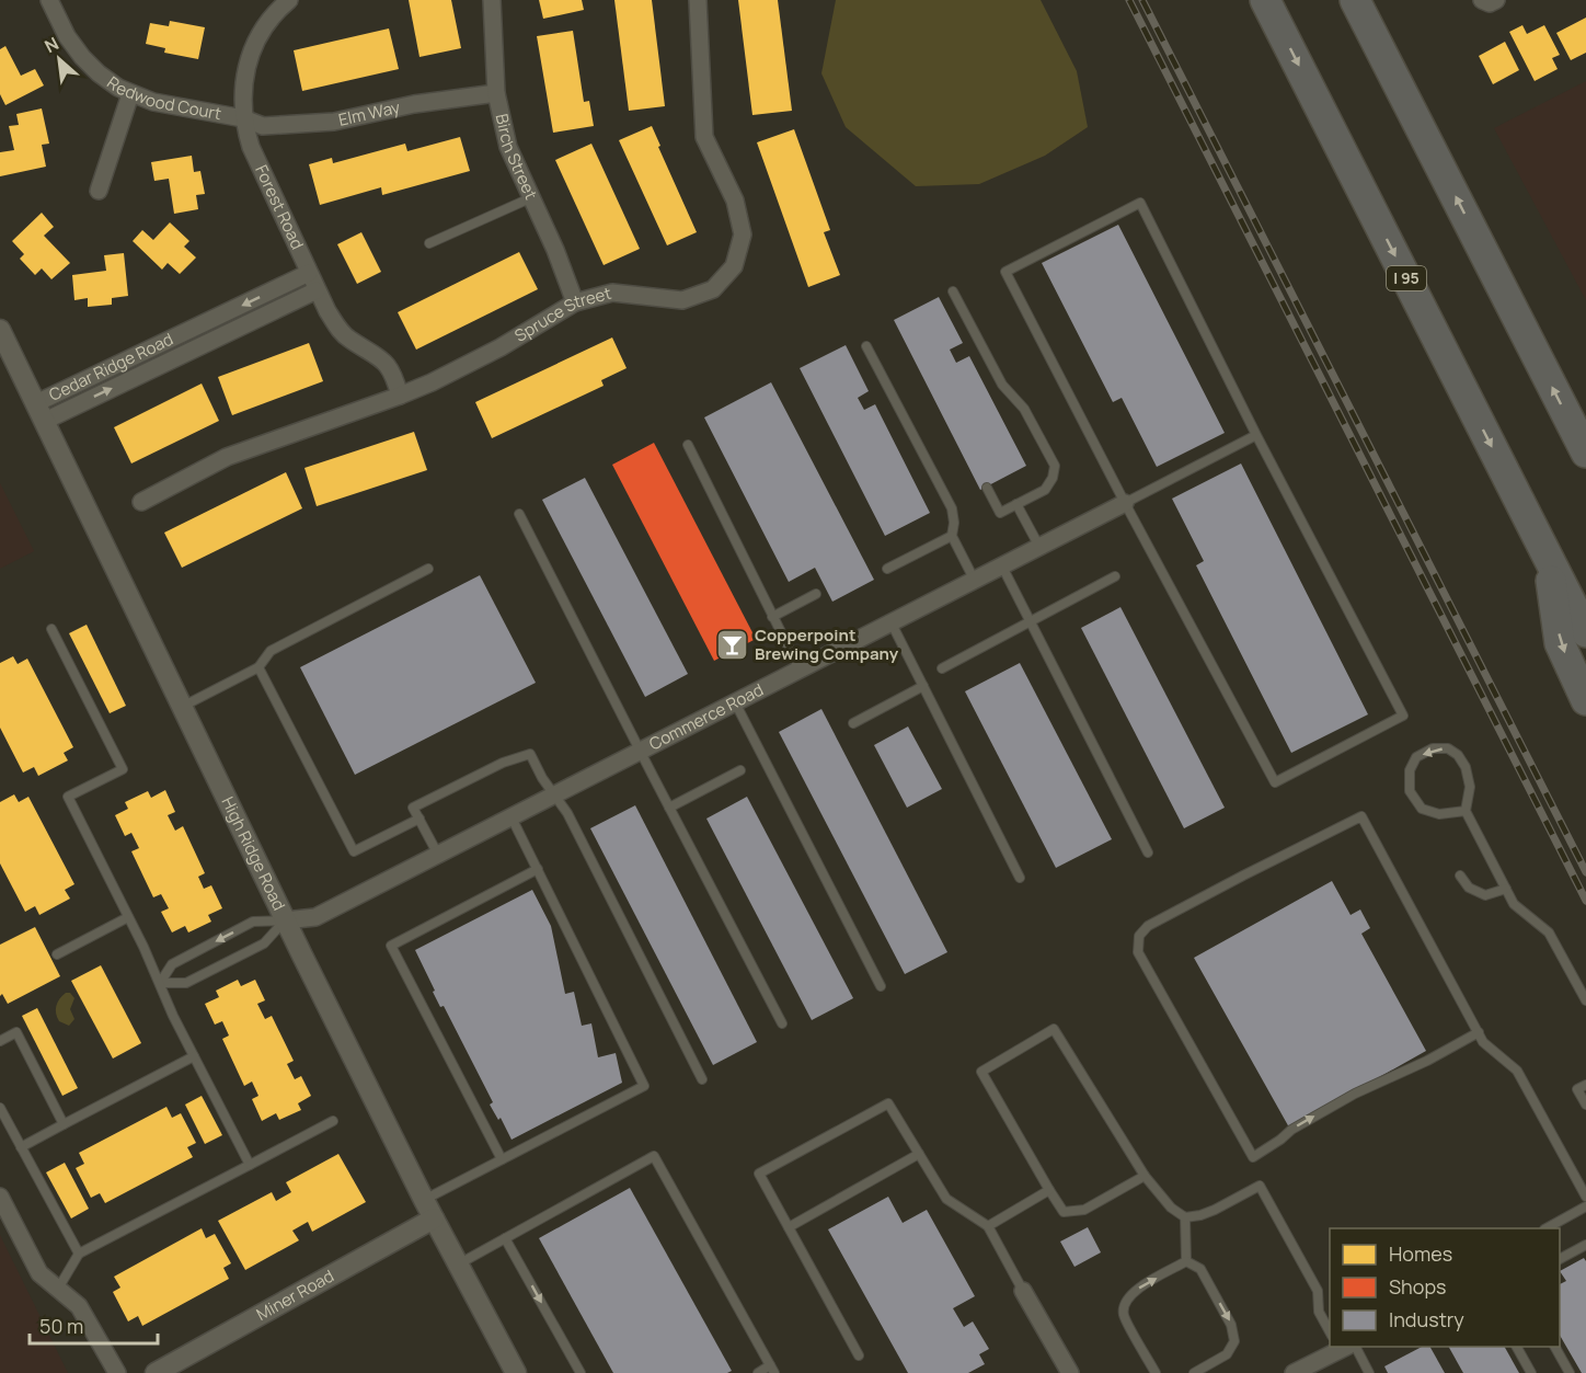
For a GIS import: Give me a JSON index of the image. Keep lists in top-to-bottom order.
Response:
{
  "streets": {
    "highway": ["I 95"],
    "street": [
      "Redwood Court",
      "Elm Way",
      "Birch Street",
      "Forest Road",
      "Spruce Street",
      "Cedar Ridge Road",
      "Commerce Road",
      "High Ridge Road",
      "Miner Road"
    ]
  },
  "crossings": [
    ["Redwood Court", "Elm Way"],
    ["Redwood Court", "Forest Road"],
    ["Elm Way", "Birch Street"],
    ["Elm Way", "Forest Road"],
    ["Birch Street", "Spruce Street"],
    ["Forest Road", "Spruce Street"],
    ["Forest Road", "Cedar Ridge Road"],
    ["Cedar Ridge Road", "High Ridge Road"],
    ["Commerce Road", "High Ridge Road"],
    ["High Ridge Road", "Miner Road"]
  ],
  "places": {
    "bar": ["Copperpoint Brewing Company"]
  },
  "legend": ["Homes", "Shops", "Industry"],
  "scale_bar": "50 m",
  "north": "top left"
}
